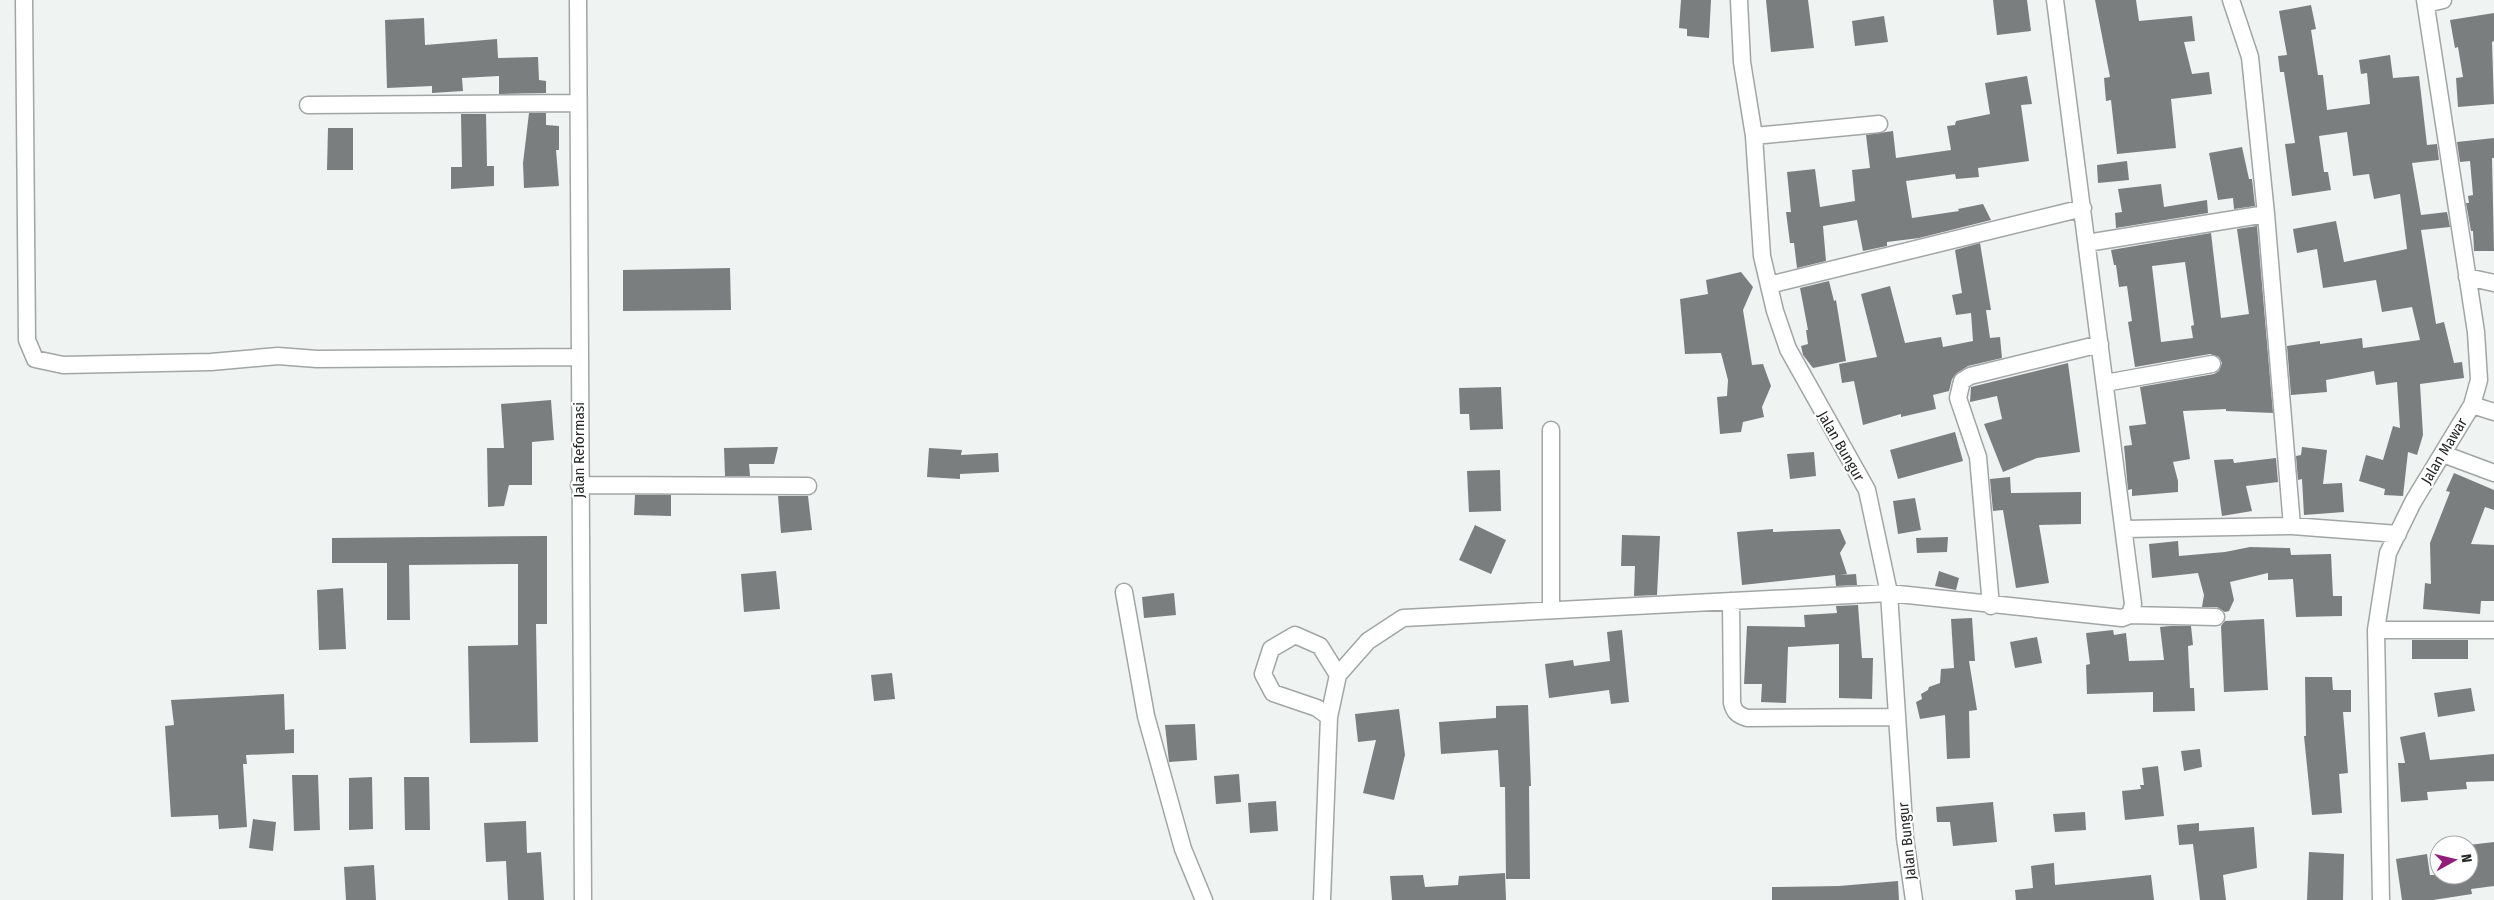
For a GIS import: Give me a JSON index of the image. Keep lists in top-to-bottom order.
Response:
{
  "streets": {
    "street": ["Jalan Bungur", "Jalan Reformasi", "Jalan Mawar"]
  },
  "north": "right"
}
